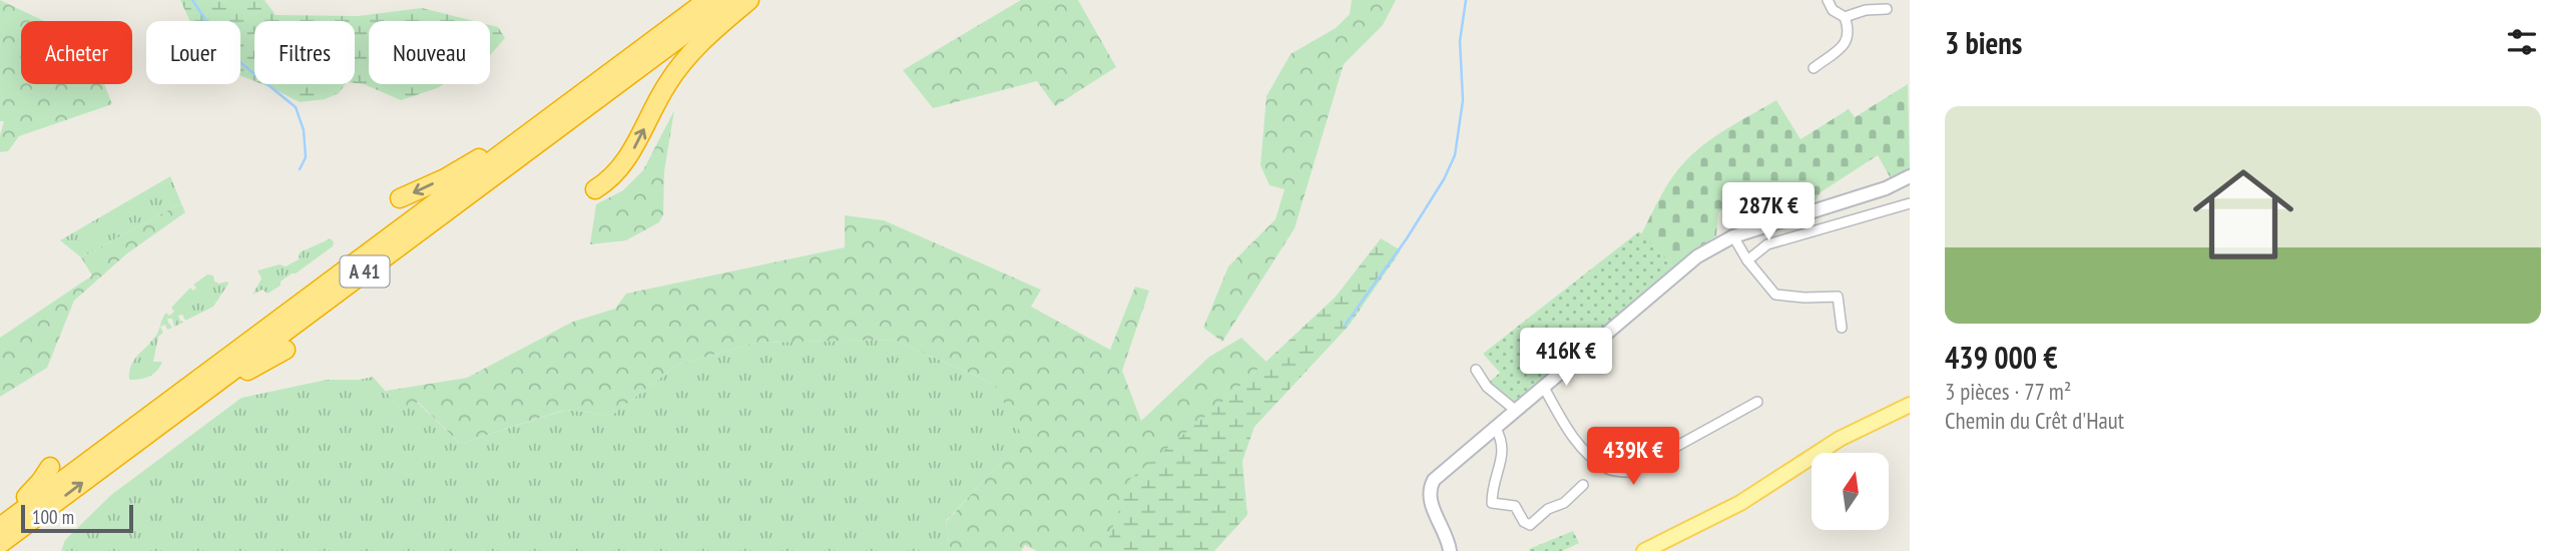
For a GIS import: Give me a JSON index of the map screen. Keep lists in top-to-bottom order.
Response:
{
  "streets": {
    "highway": ["A 41"]
  },
  "scale_bar": "100 m",
  "north": "top",
  "page": {
    "heading": "3 biens",
    "chip": [
      "Acheter",
      "Louer",
      "Filtres",
      "Nouveau"
    ],
    "list": [
      {
        "name": "439 000 €",
        "note": "3 pièces · 77 m² · Chemin du Crêt d'Haut"
      }
    ],
    "price": ["287K €", "416K €", "439K €"],
    "scale": "100 m"
  }
}
